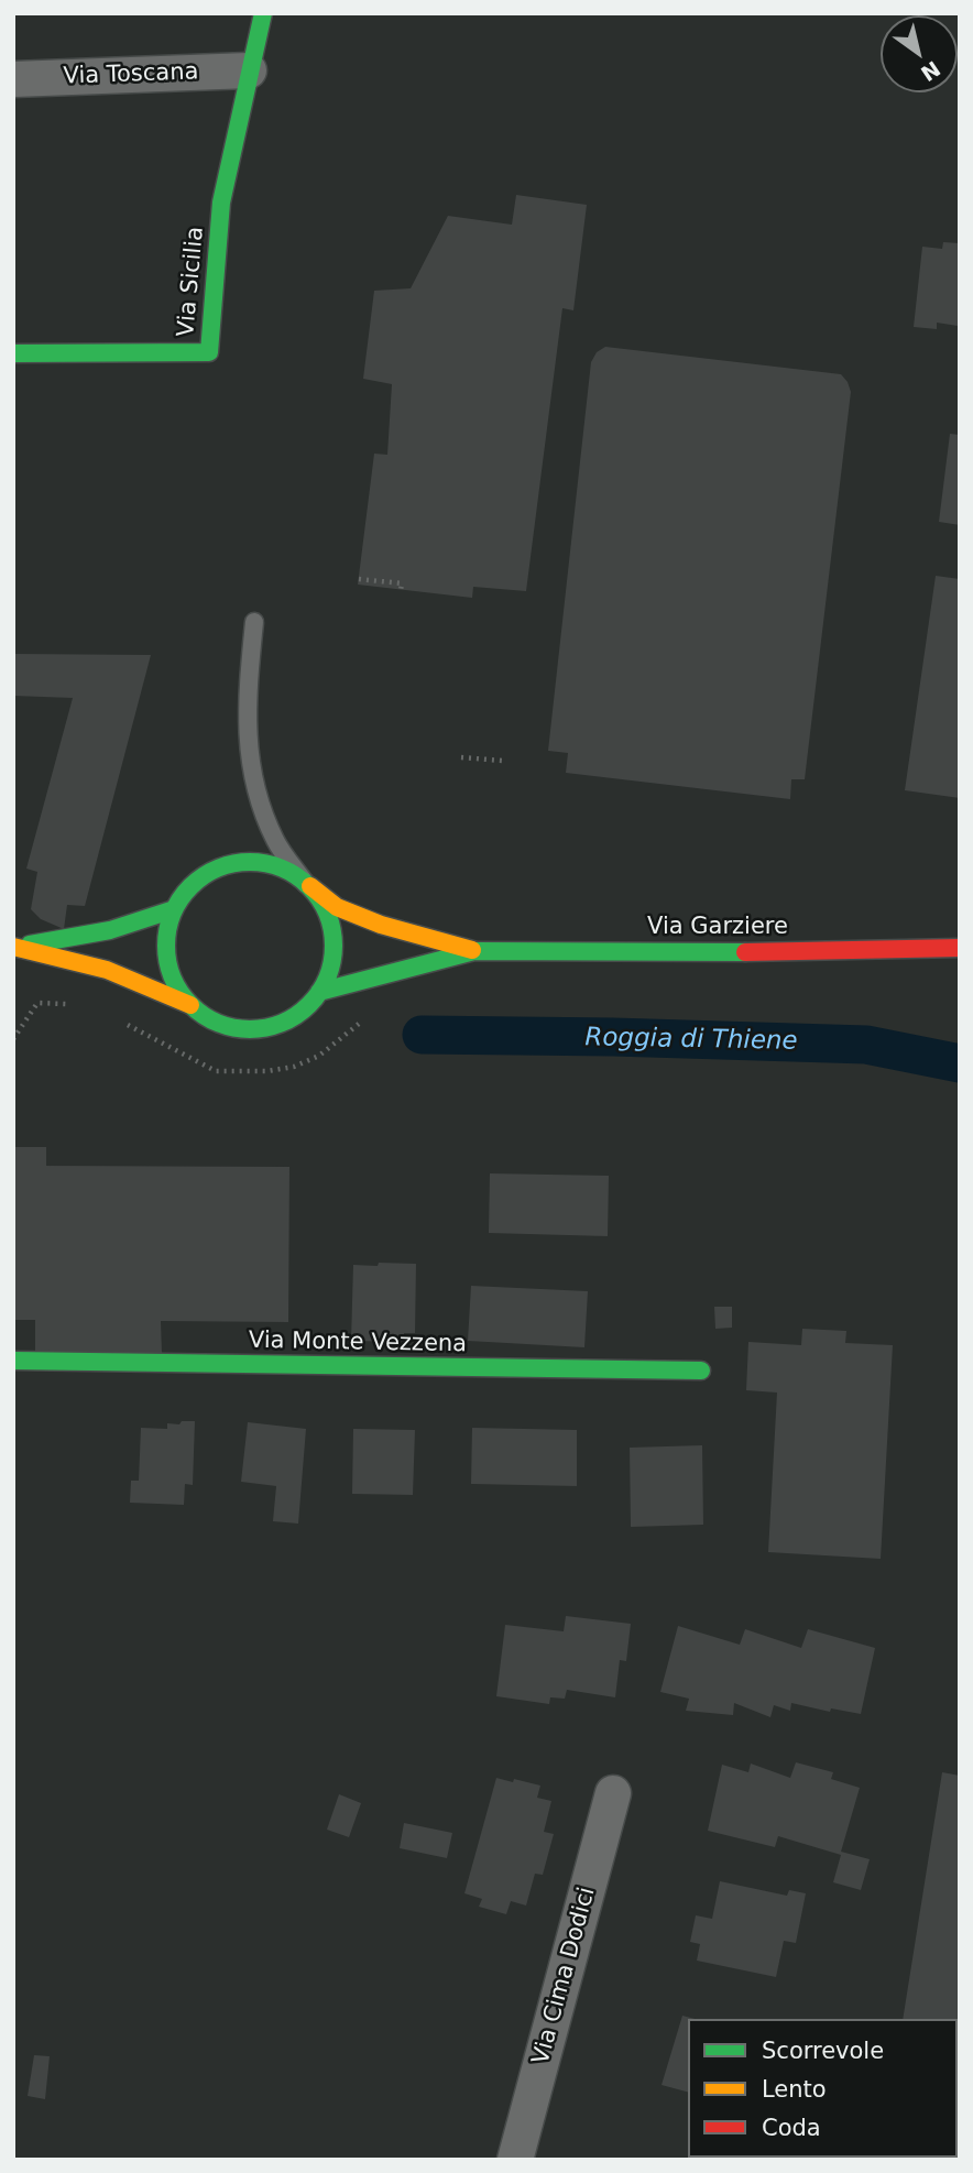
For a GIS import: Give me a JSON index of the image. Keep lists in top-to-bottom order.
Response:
{
  "streets": {
    "main road": ["Via Sicilia", "Via Garziere", "Via Monte Vezzena"],
    "street": ["Via Toscana", "Via Cima Dodici"]
  },
  "crossings": [
    ["Via Toscana", "Via Sicilia"]
  ],
  "water": ["Roggia di Thiene"],
  "legend": ["Scorrevole", "Lento", "Coda"],
  "north": "bottom right"
}
